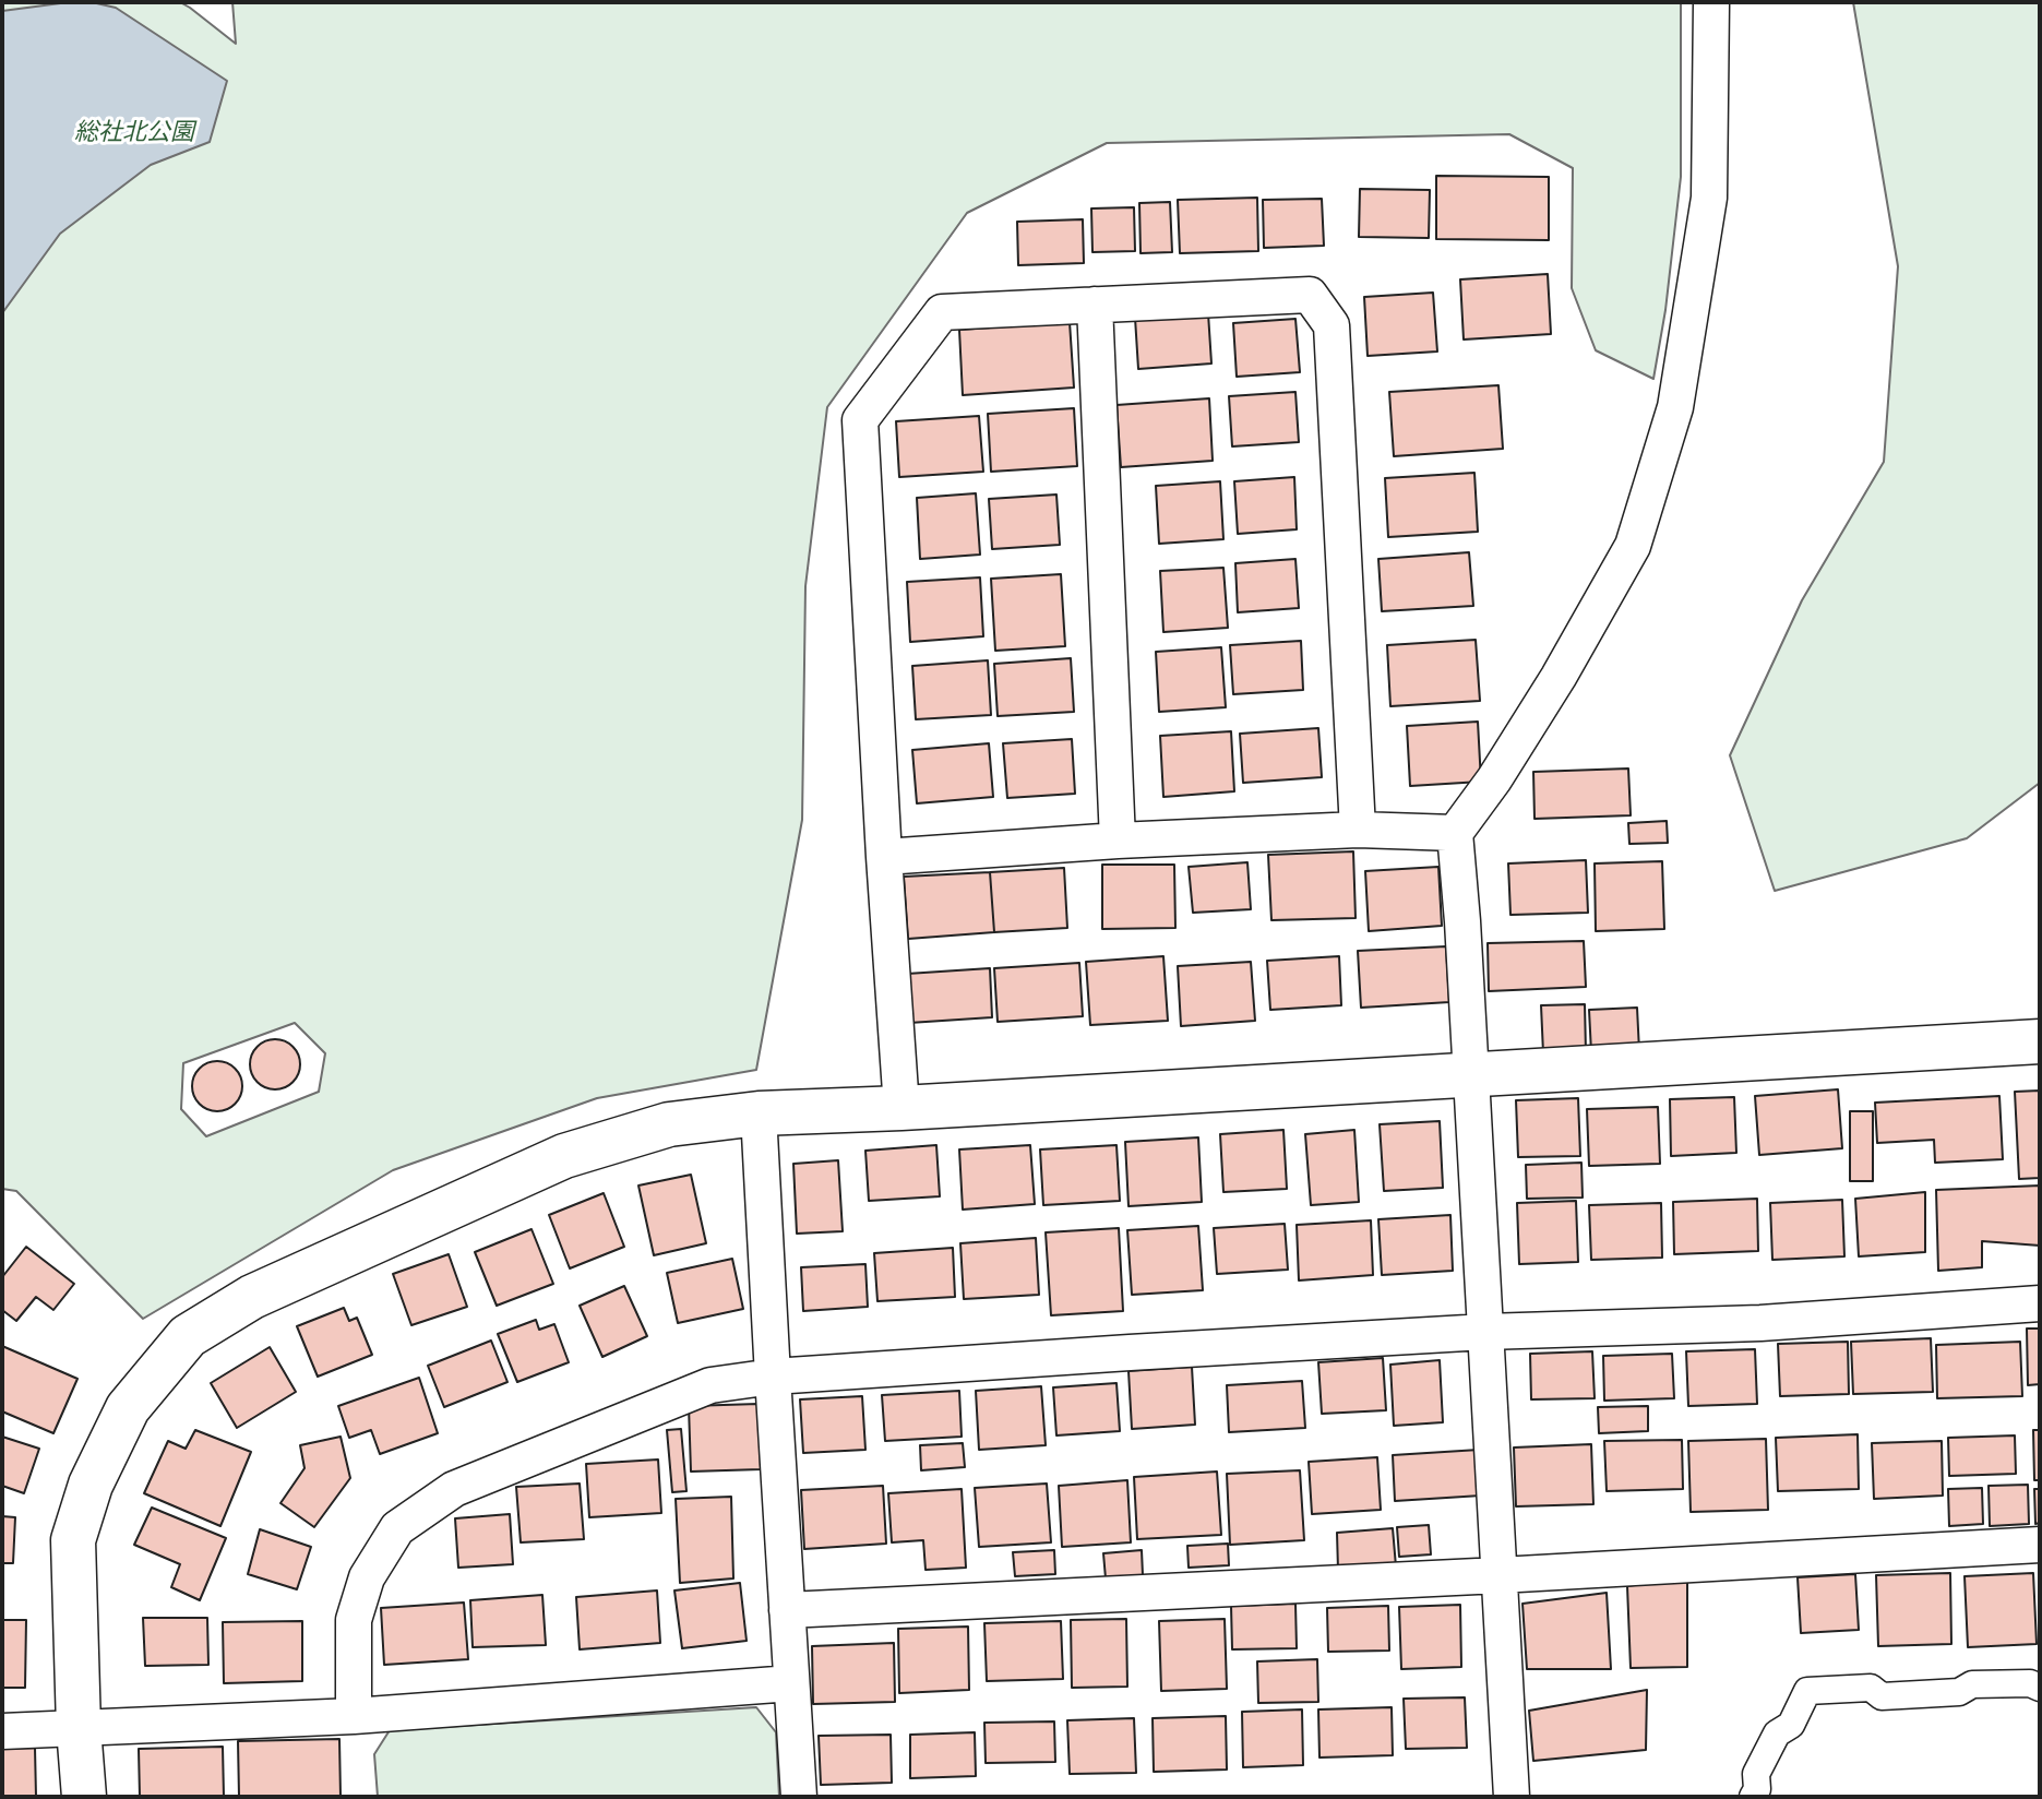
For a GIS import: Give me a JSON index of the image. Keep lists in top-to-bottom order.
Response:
{
  "parks": ["総社北公園"]
}
